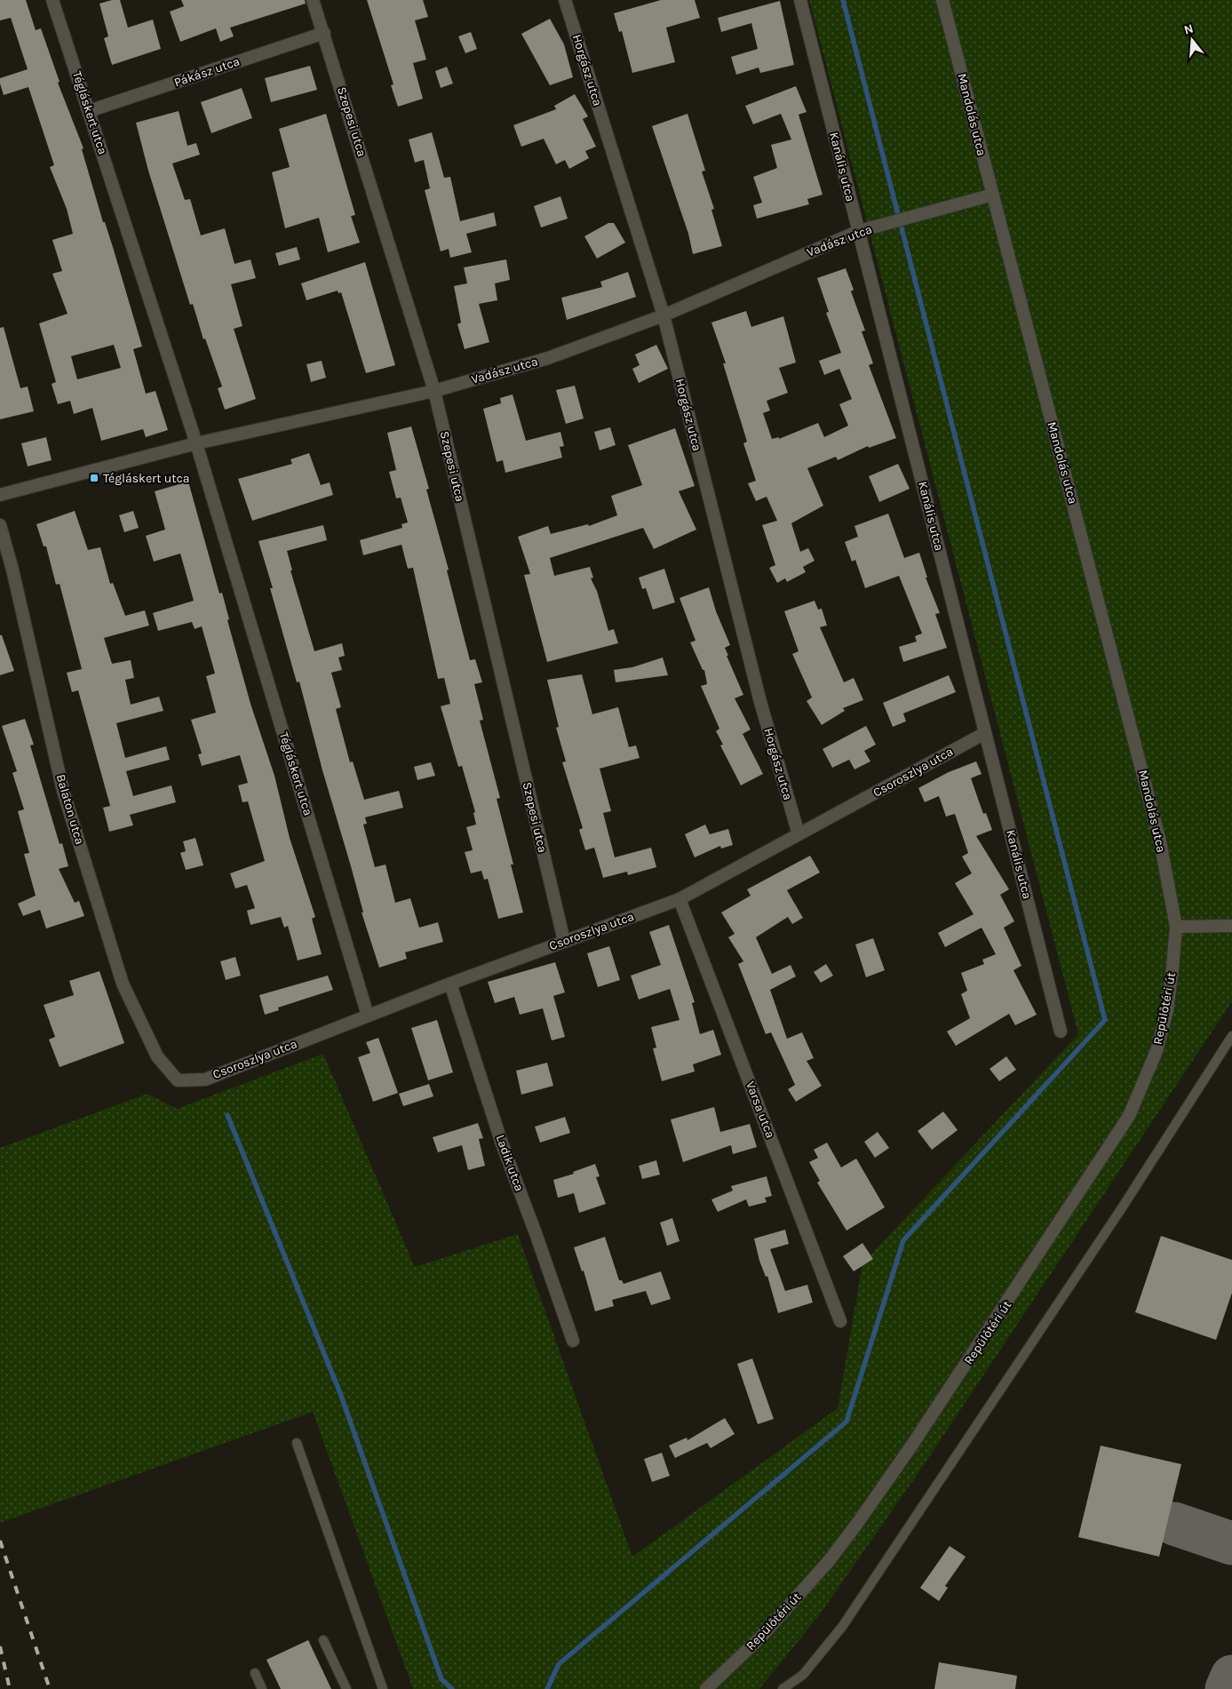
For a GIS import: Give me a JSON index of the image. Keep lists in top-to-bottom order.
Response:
{
  "streets": {
    "street": [
      "Horgász utca",
      "Pákász utca",
      "Tégláskert utca",
      "Mandolás utca",
      "Szepesi utca",
      "Kanális utca",
      "Vadász utca",
      "Csoroszlya utca",
      "Balaton utca",
      "Repülőtéri út",
      "Varsa utca",
      "Ladik utca"
    ]
  },
  "crossings": [
    ["Horgász utca", "Vadász utca"],
    ["Horgász utca", "Csoroszlya utca"],
    ["Pákász utca", "Tégláskert utca"],
    ["Pákász utca", "Szepesi utca"],
    ["Tégláskert utca", "Vadász utca"],
    ["Tégláskert utca", "Csoroszlya utca"],
    ["Mandolás utca", "Vadász utca"],
    ["Mandolás utca", "Repülőtéri út"],
    ["Szepesi utca", "Vadász utca"],
    ["Szepesi utca", "Csoroszlya utca"],
    ["Kanális utca", "Vadász utca"],
    ["Kanális utca", "Csoroszlya utca"],
    ["Csoroszlya utca", "Balaton utca"],
    ["Csoroszlya utca", "Varsa utca"],
    ["Csoroszlya utca", "Ladik utca"]
  ],
  "places": {
    "transit": ["Tégláskert utca"]
  },
  "north": "top"
}
